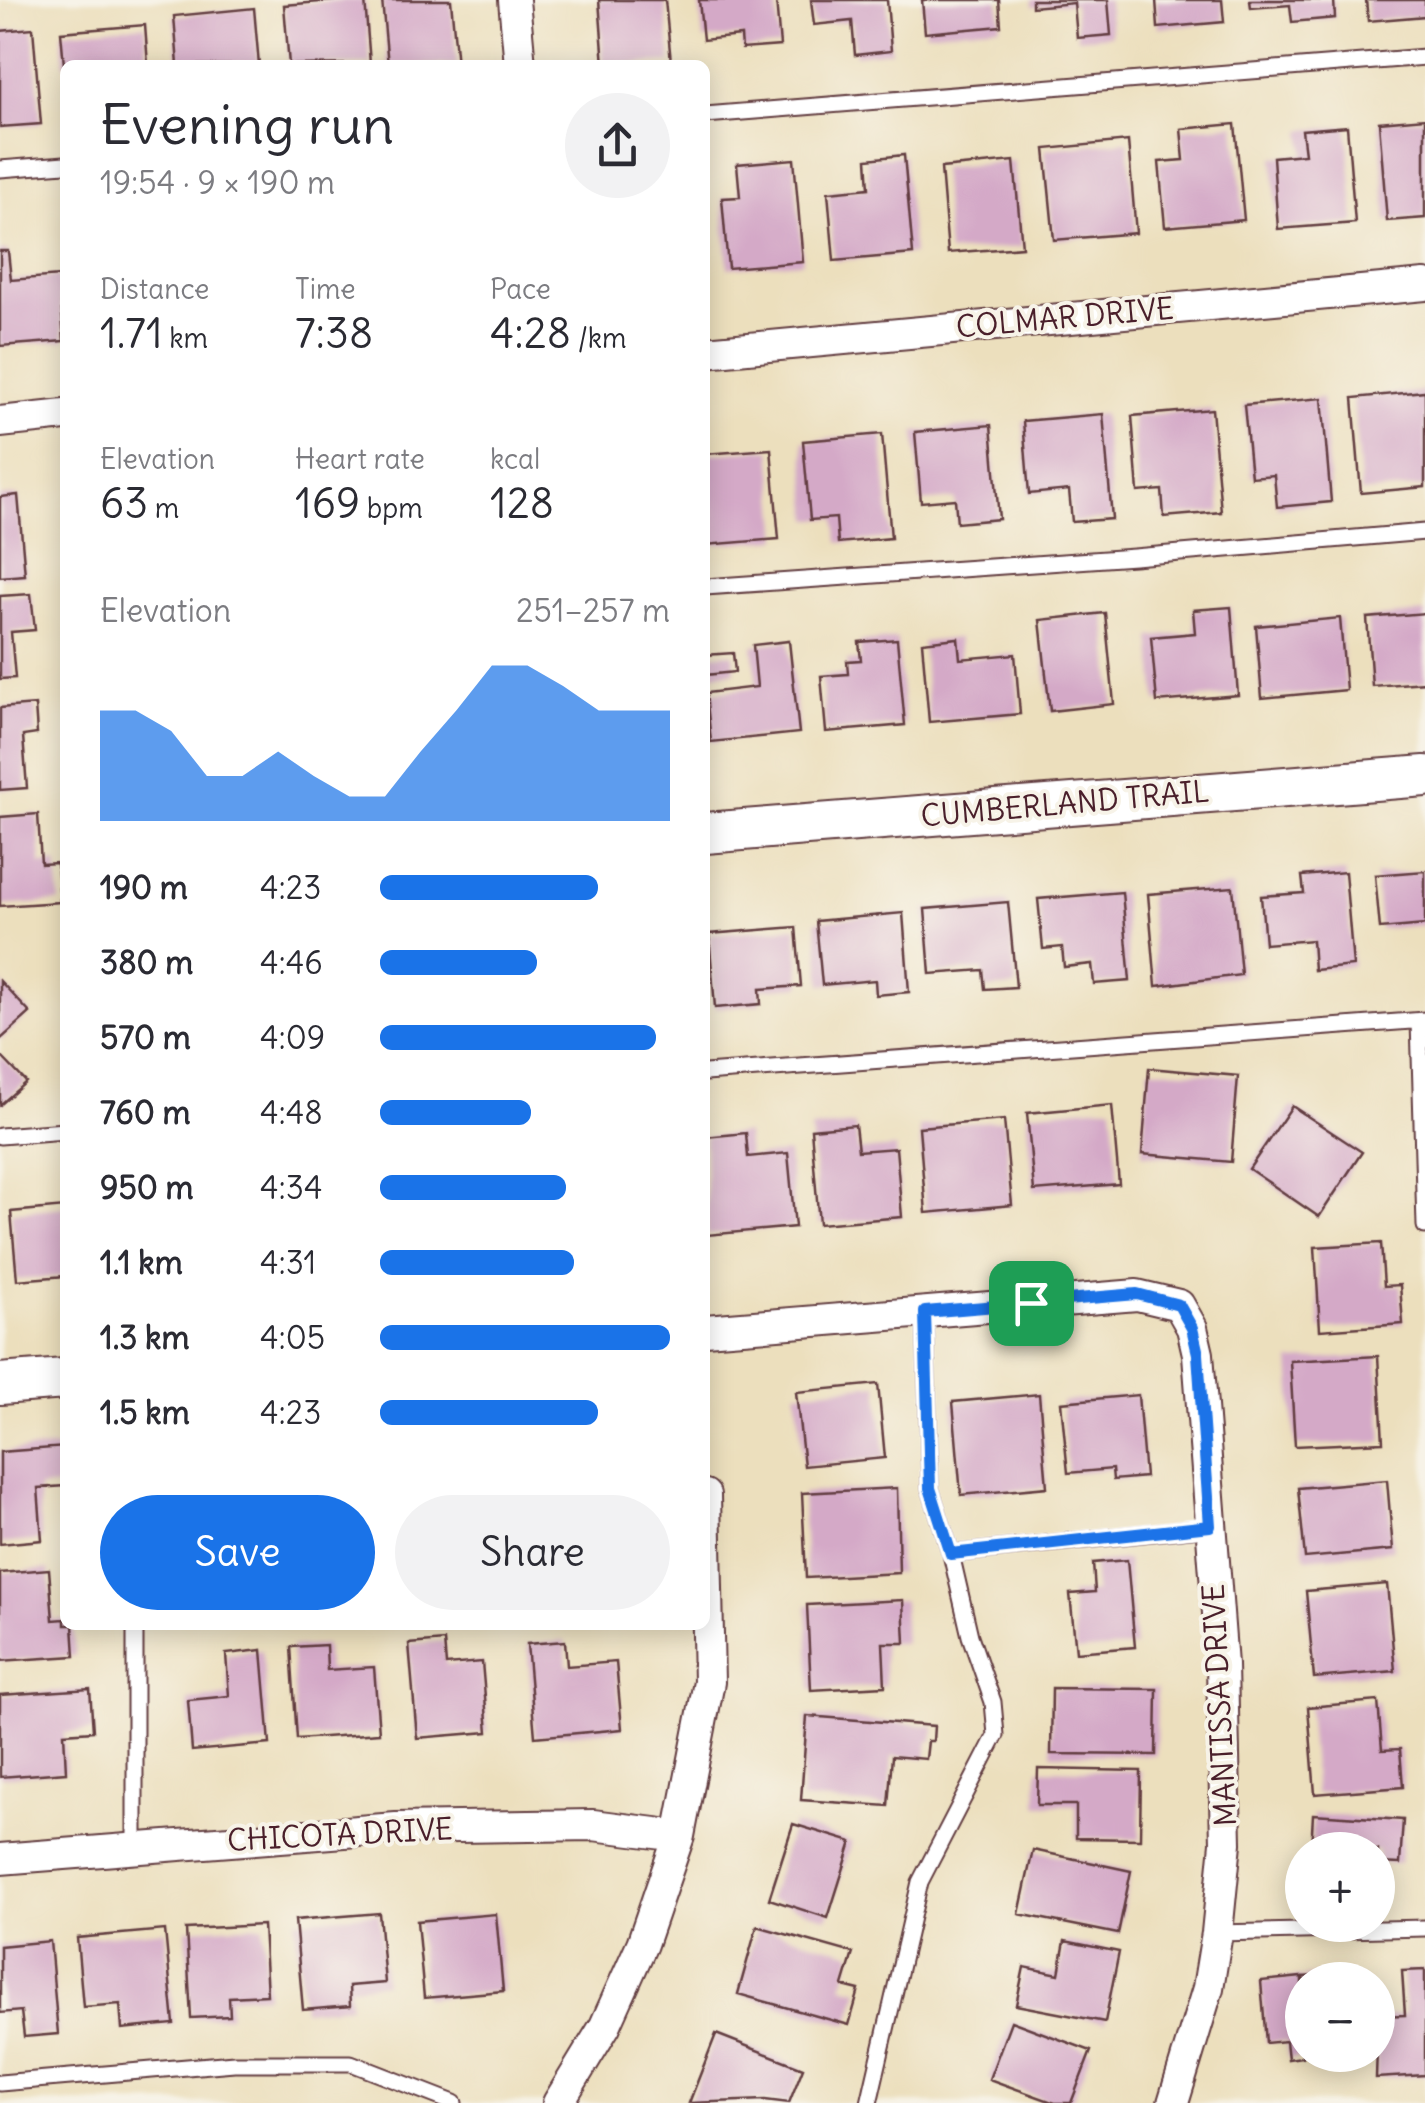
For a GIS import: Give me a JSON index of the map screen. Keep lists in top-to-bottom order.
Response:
{
  "streets": {
    "street": [
      "COLMAR DRIVE",
      "CUMBERLAND TRAIL",
      "MANTISSA DRIVE",
      "CHICOTA DRIVE"
    ]
  },
  "page": {
    "heading": ["Evening run", "19:54 · 9 × 190 m"],
    "stats": [
      ["Distance", "1.71 km"],
      ["Time", "7:38"],
      ["Pace", "4:28 /km"],
      ["Elevation", "63 m"],
      ["Heart rate", "169 bpm"],
      ["kcal", "128"]
    ],
    "chart": ["Elevation", "251–257 m"],
    "list": [
      {
        "name": "190 m",
        "note": "4:23"
      },
      {
        "name": "380 m",
        "note": "4:46"
      },
      {
        "name": "570 m",
        "note": "4:09"
      },
      {
        "name": "760 m",
        "note": "4:48"
      },
      {
        "name": "950 m",
        "note": "4:34"
      },
      {
        "name": "1.1 km",
        "note": "4:31"
      },
      {
        "name": "1.3 km",
        "note": "4:05"
      },
      {
        "name": "1.5 km",
        "note": "4:23"
      }
    ],
    "buttons": ["Save", "Share"],
    "map_buttons": ["+", "−"]
  }
}
